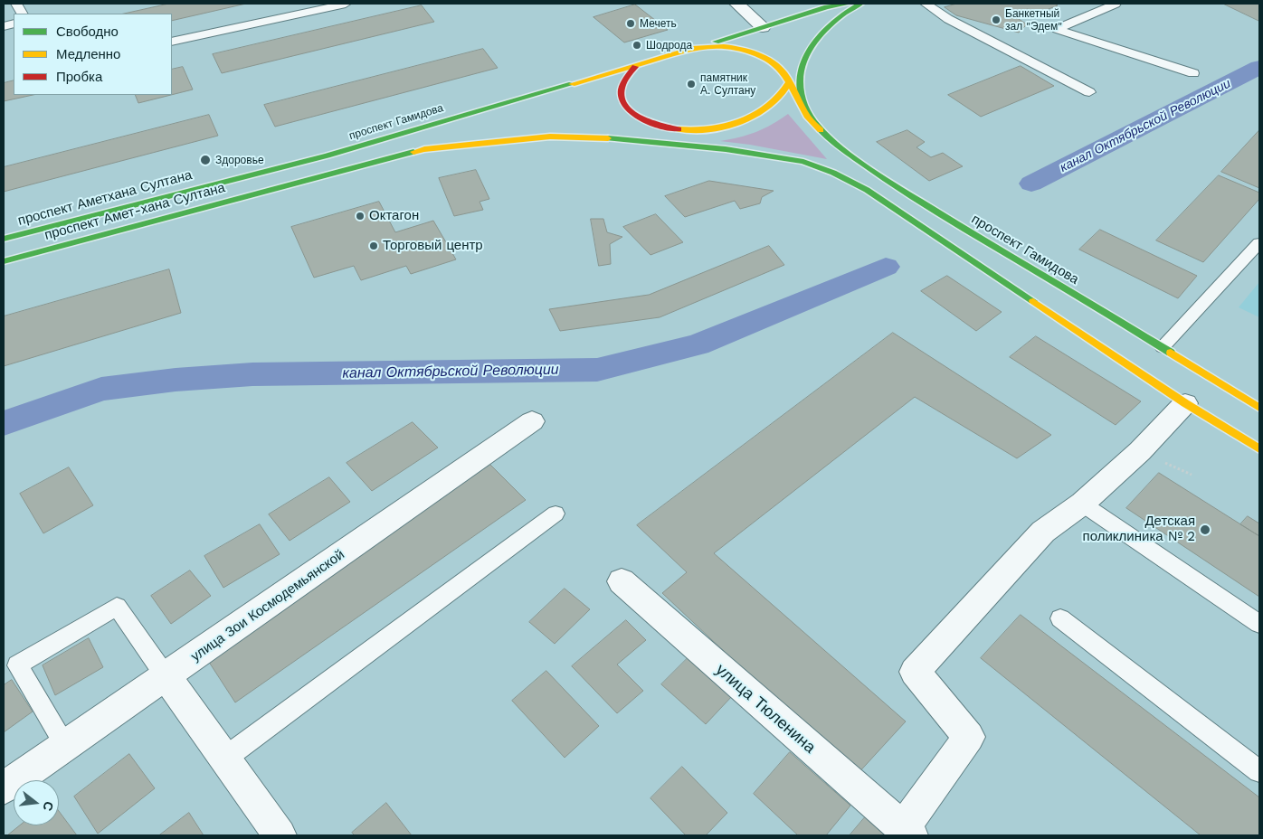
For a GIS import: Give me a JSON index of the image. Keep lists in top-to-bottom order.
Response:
{
  "streets": {
    "main road": ["проспект Гамидова", "проспект Аметхана Султана", "проспект Амет-хана Султана"],
    "street": ["улица Зои Космодемьянской", "улица Тюленина"]
  },
  "crossings": [
    ["проспект Гамидова", "проспект Аметхана Султана"]
  ],
  "water": ["канал Октябрьской Революции"],
  "places": [
    "Банкетный зал \"Эдем\"",
    "Мечеть",
    "Шодрода",
    "памятник А. Султану",
    "Здоровье",
    "Октагон",
    "Торговый центр",
    "Детская поликлиника № 2"
  ],
  "legend": ["Свободно", "Медленно", "Пробка"],
  "north": "right"
}
